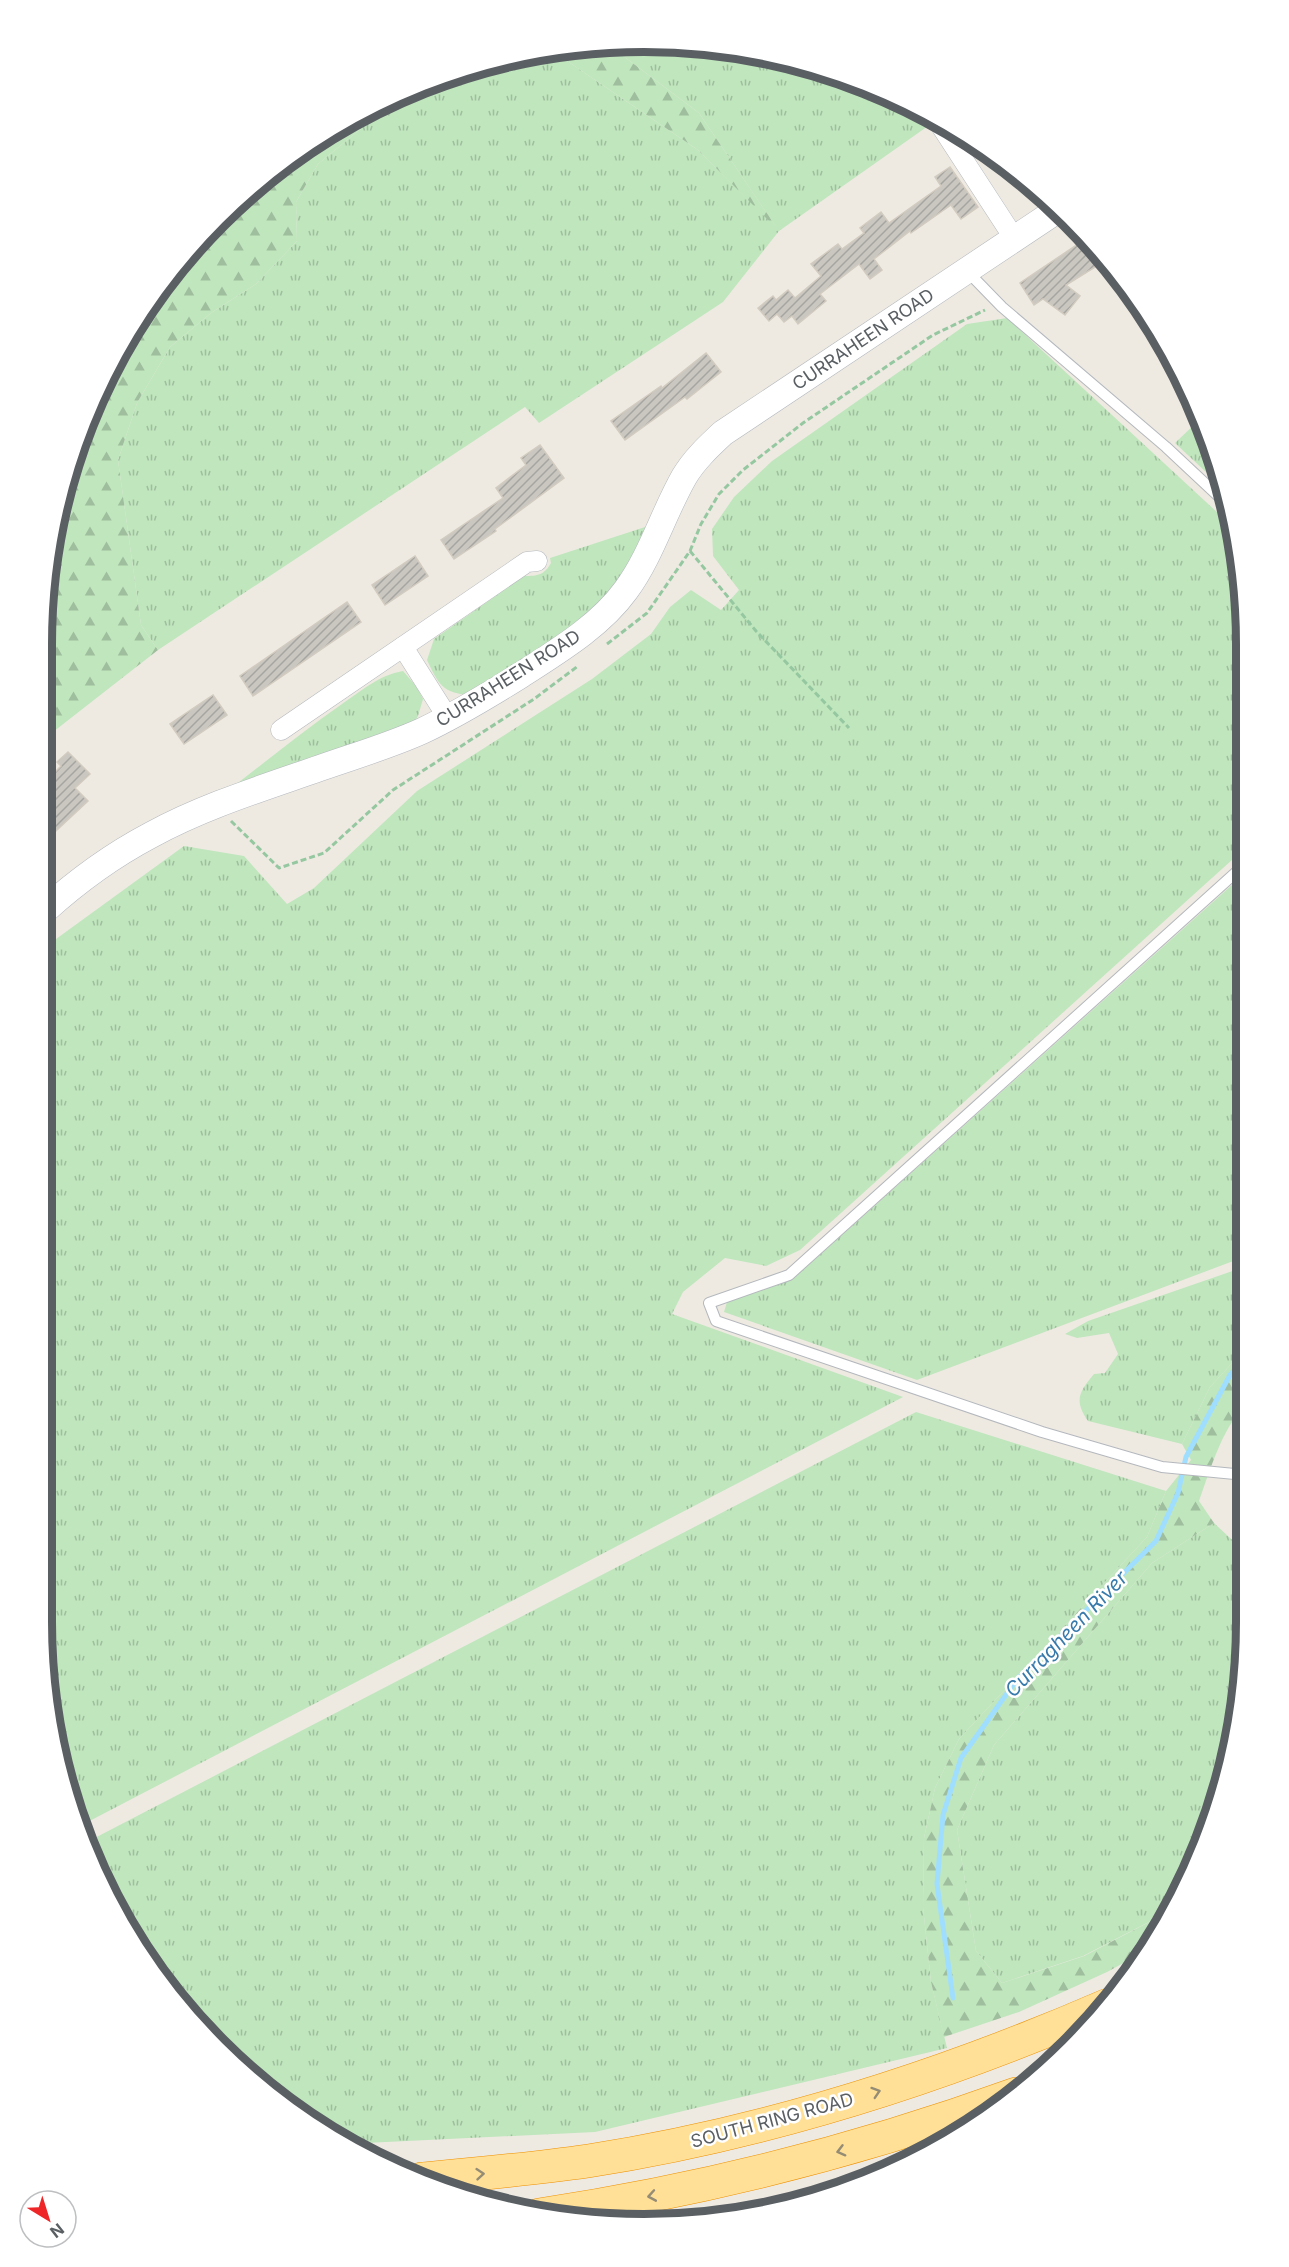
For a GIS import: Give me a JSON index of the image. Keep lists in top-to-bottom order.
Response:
{
  "streets": {
    "highway": ["SOUTH RING ROAD"],
    "street": ["CURRAHEEN ROAD"]
  },
  "water": ["Curragheen River"],
  "north": "bottom right"
}
